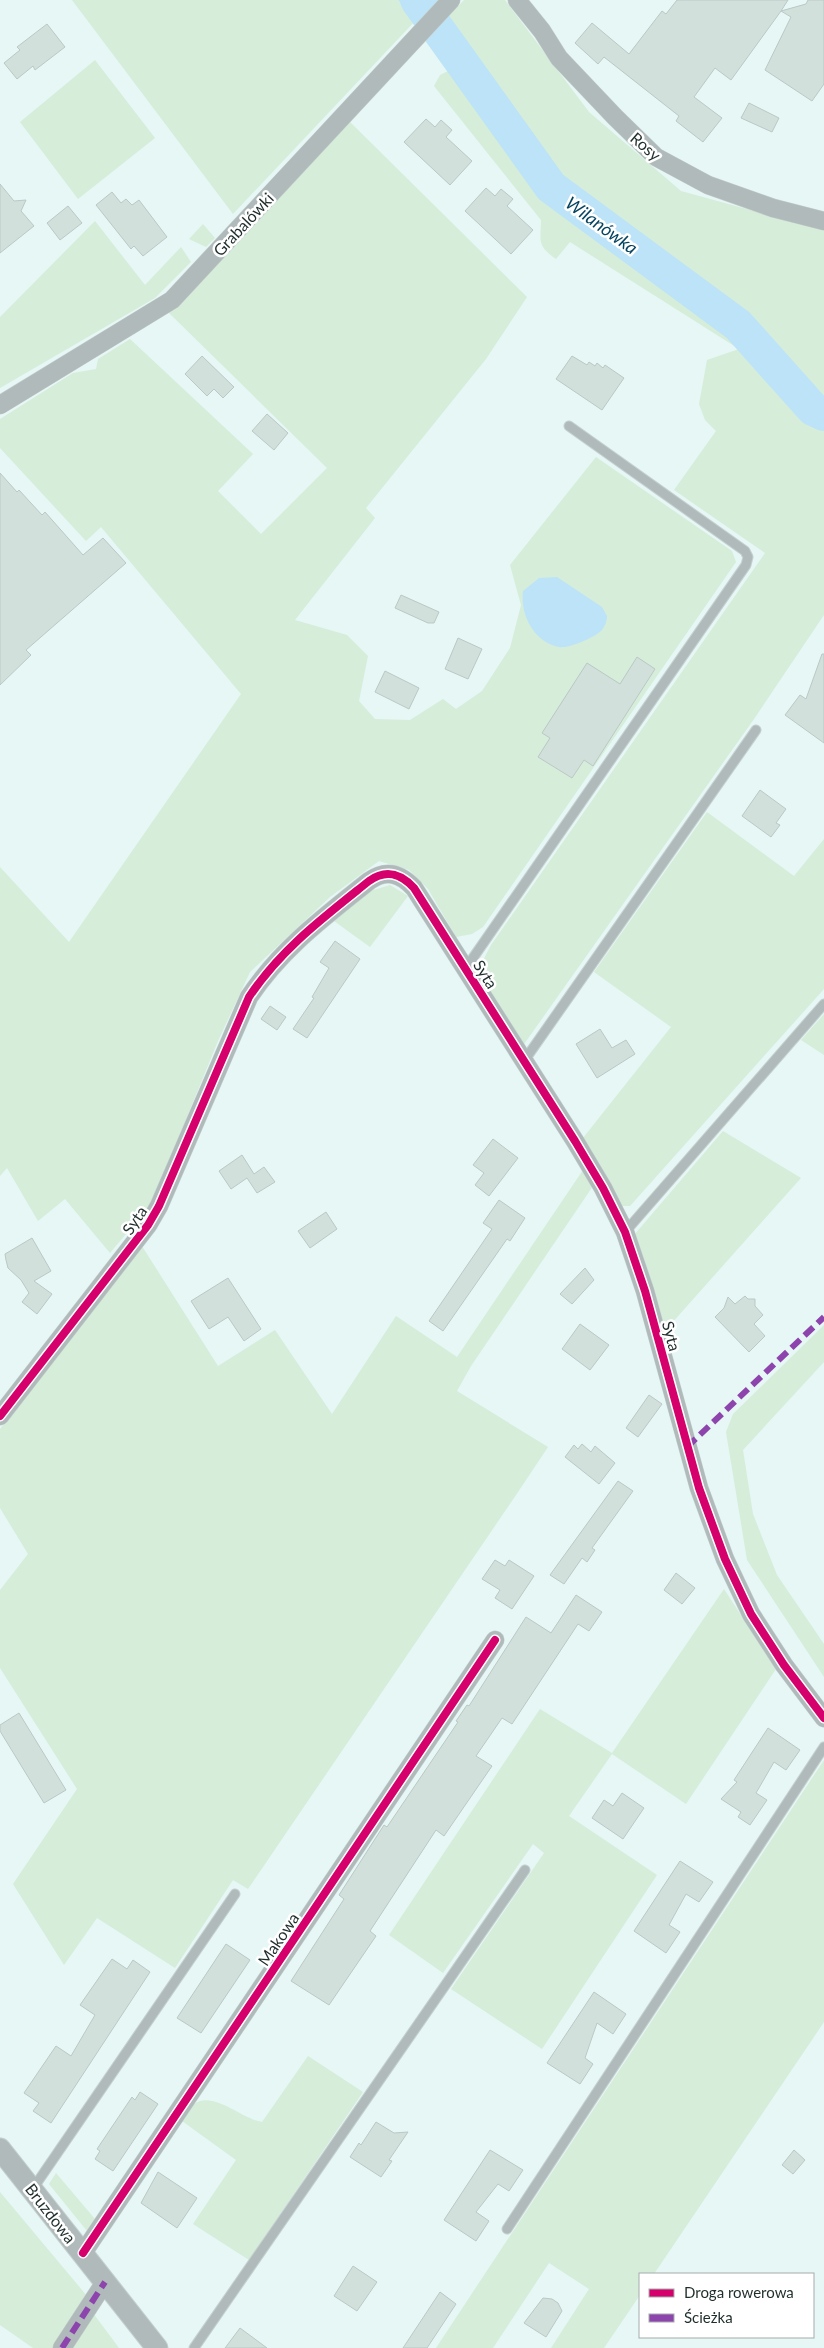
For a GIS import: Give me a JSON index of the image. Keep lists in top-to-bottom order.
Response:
{
  "streets": {
    "street": [
      "Rosy",
      "Grabalówki",
      "Syta",
      "Makowa",
      "Bruzdowa"
    ]
  },
  "crossings": [
    ["Makowa", "Bruzdowa"]
  ],
  "water": ["Wilanówka"],
  "legend": ["Droga rowerowa", "Ścieżka"]
}
